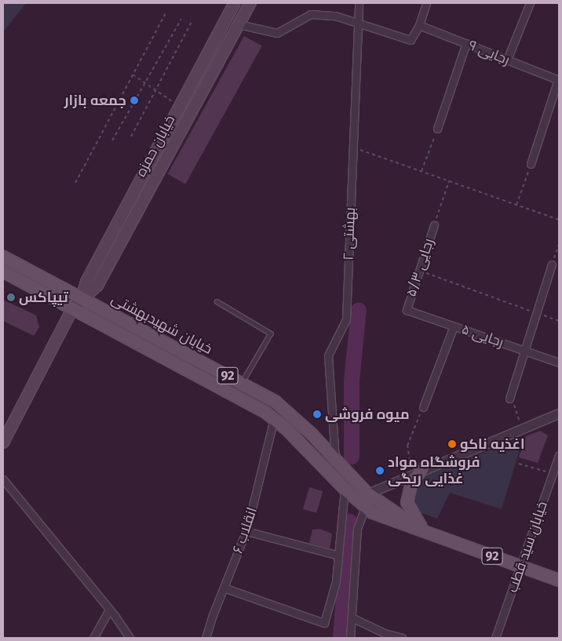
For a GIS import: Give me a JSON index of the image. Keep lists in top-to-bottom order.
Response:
{
  "streets": {
    "main road": ["خیابان حمزه", "خیابان شهیدبهشتی", "92"],
    "street": [
      "رجایی ۹",
      "بهشتی ۲",
      "رجایی ۵/۳",
      "رجایی ۵",
      "انقلاب ۶",
      "خیابان سید قطب"
    ]
  },
  "crossings": [
    ["خیابان حمزه", "خیابان شهیدبهشتی"],
    ["بهشتی ۲", "خیابان شهیدبهشتی"],
    ["رجایی ۵/۳", "رجایی ۵"],
    ["خیابان شهیدبهشتی", "انقلاب ۶"],
    ["خیابان شهیدبهشتی", "خیابان سید قطب"]
  ],
  "places": [
    "جمعه بازار",
    "تیپاکس",
    "میوه فروشی",
    "اغذیه ناکو",
    "فروشگاه مواد غذایی ریگی"
  ]
}
